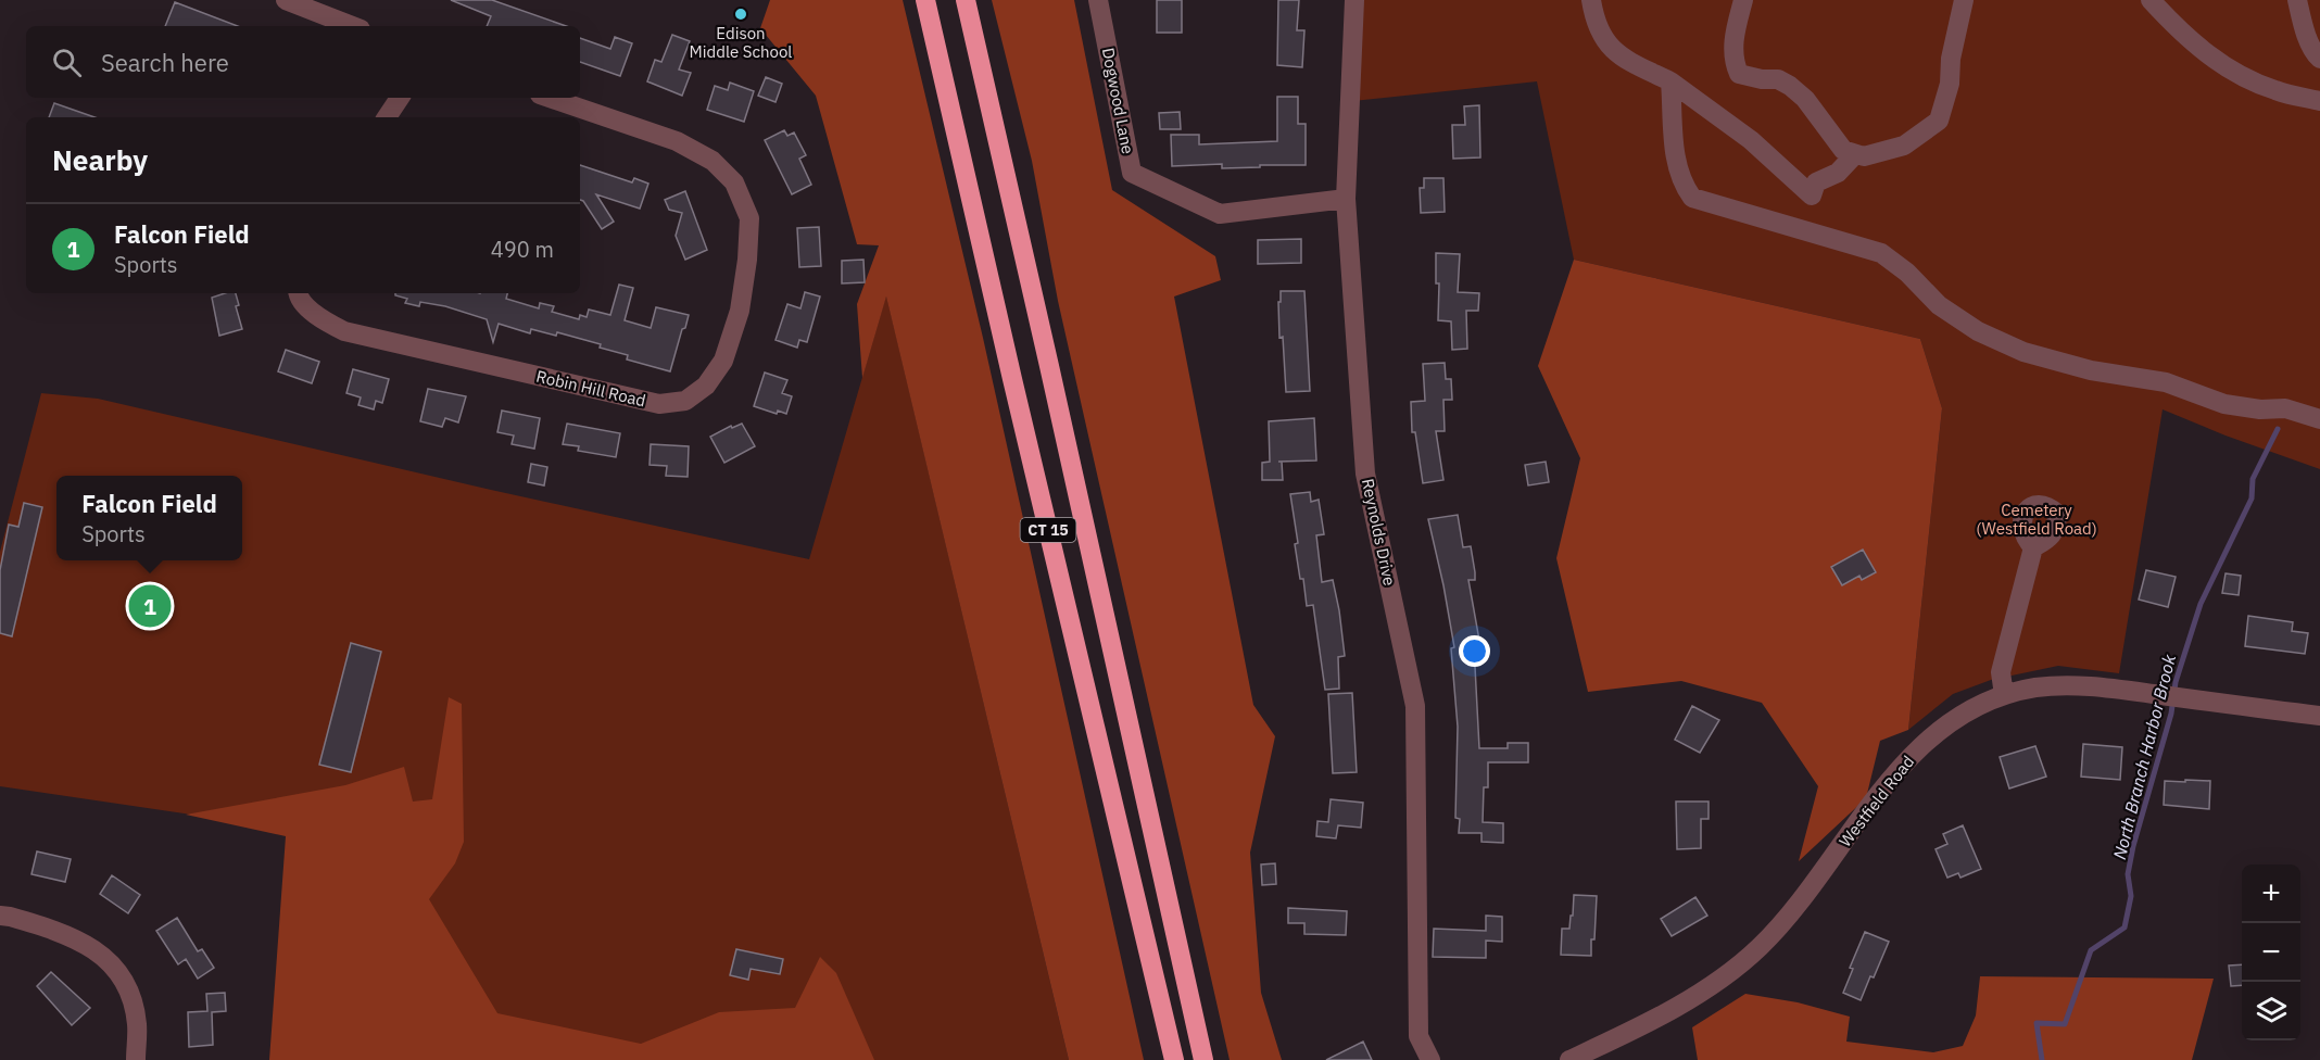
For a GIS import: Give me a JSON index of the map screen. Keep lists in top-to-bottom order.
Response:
{
  "streets": {
    "highway": ["CT 15"],
    "street": [
      "Dogwood Lane",
      "Robin Hill Road",
      "Reynolds Drive",
      "Westfield Road"
    ]
  },
  "crossings": [
    ["Dogwood Lane", "Reynolds Drive"]
  ],
  "water": ["North Branch Harbor Brook"],
  "parks": ["Cemetery (Westfield Road)"],
  "places": ["Edison Middle School"],
  "page": {
    "search": "Search here",
    "heading": "Nearby",
    "list": [
      {
        "mark": "1",
        "name": "Falcon Field",
        "note": "Sports",
        "value": "490 m"
      }
    ],
    "popup": ["Falcon Field", "Sports"],
    "pins": "1",
    "map_buttons": ["+", "−"]
  }
}
